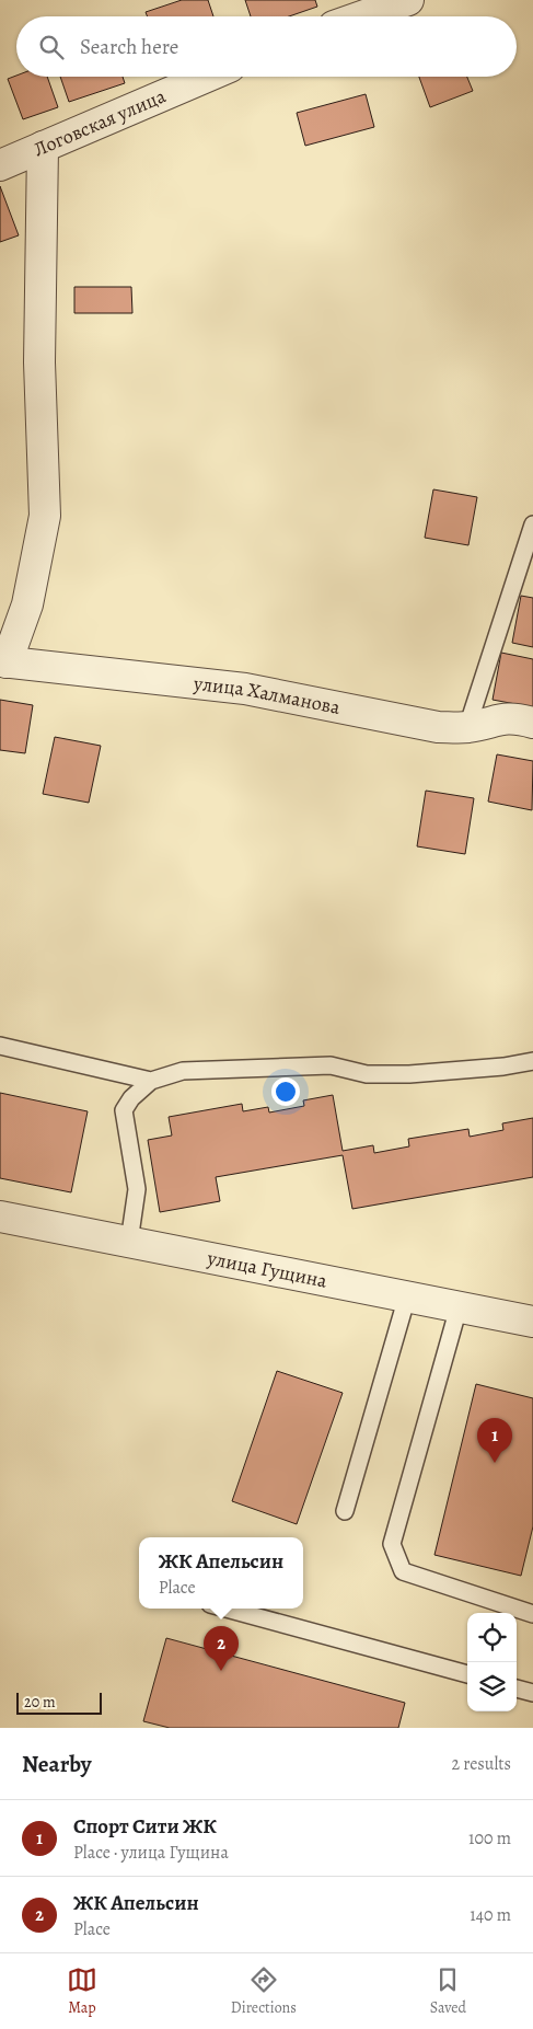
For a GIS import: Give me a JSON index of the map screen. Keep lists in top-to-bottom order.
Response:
{
  "streets": {
    "street": ["Логовская улица", "улица Халманова", "улица Гущина"]
  },
  "scale_bar": "20 m",
  "page": {
    "search": "Search here",
    "pins": ["1", "2"],
    "popup": ["ЖК Апельсин", "Place"],
    "scale": "20 m",
    "heading": ["Nearby", "2 results"],
    "list": [
      {
        "mark": "1",
        "name": "Спорт Сити ЖК",
        "note": "Place · улица Гущина",
        "value": "100 m"
      },
      {
        "mark": "2",
        "name": "ЖК Апельсин",
        "note": "Place",
        "value": "140 m"
      }
    ],
    "nav": ["Map", "Directions", "Saved"]
  }
}
